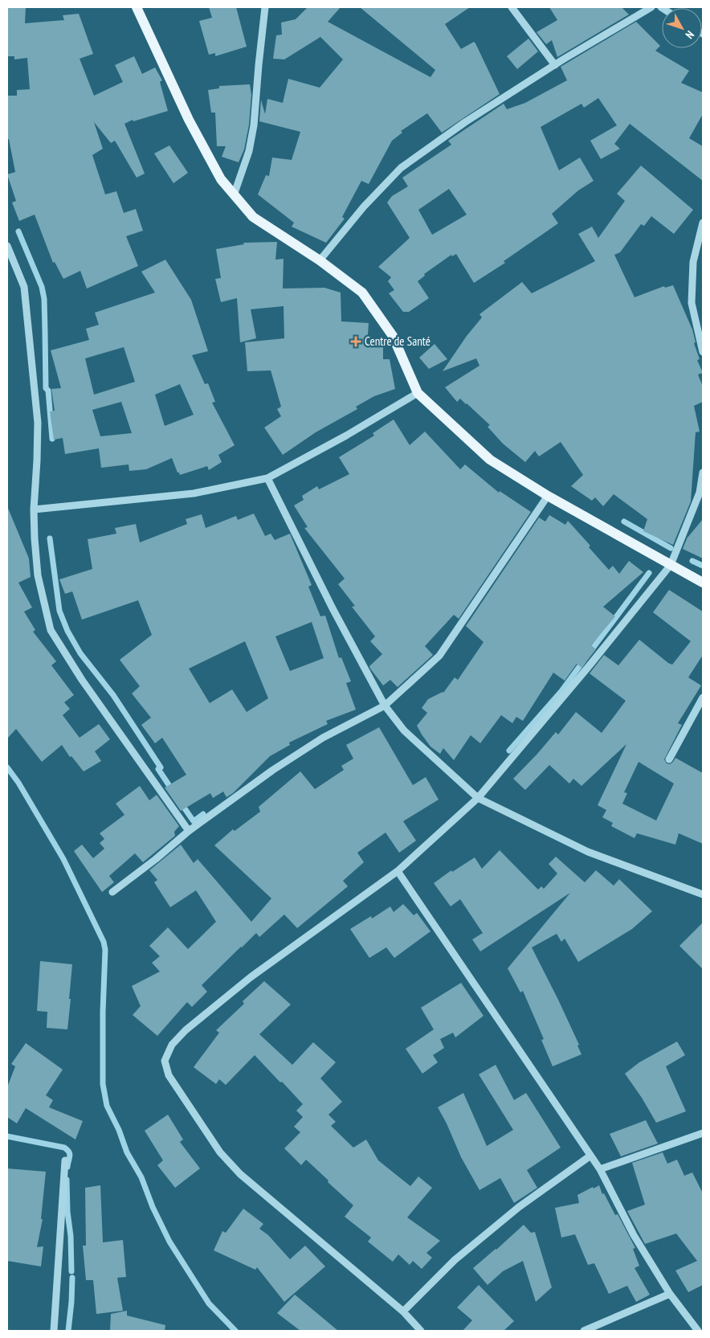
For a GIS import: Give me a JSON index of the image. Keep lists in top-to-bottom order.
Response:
{
  "places": {
    "health": ["Centre de Santé"]
  },
  "north": "bottom right"
}
